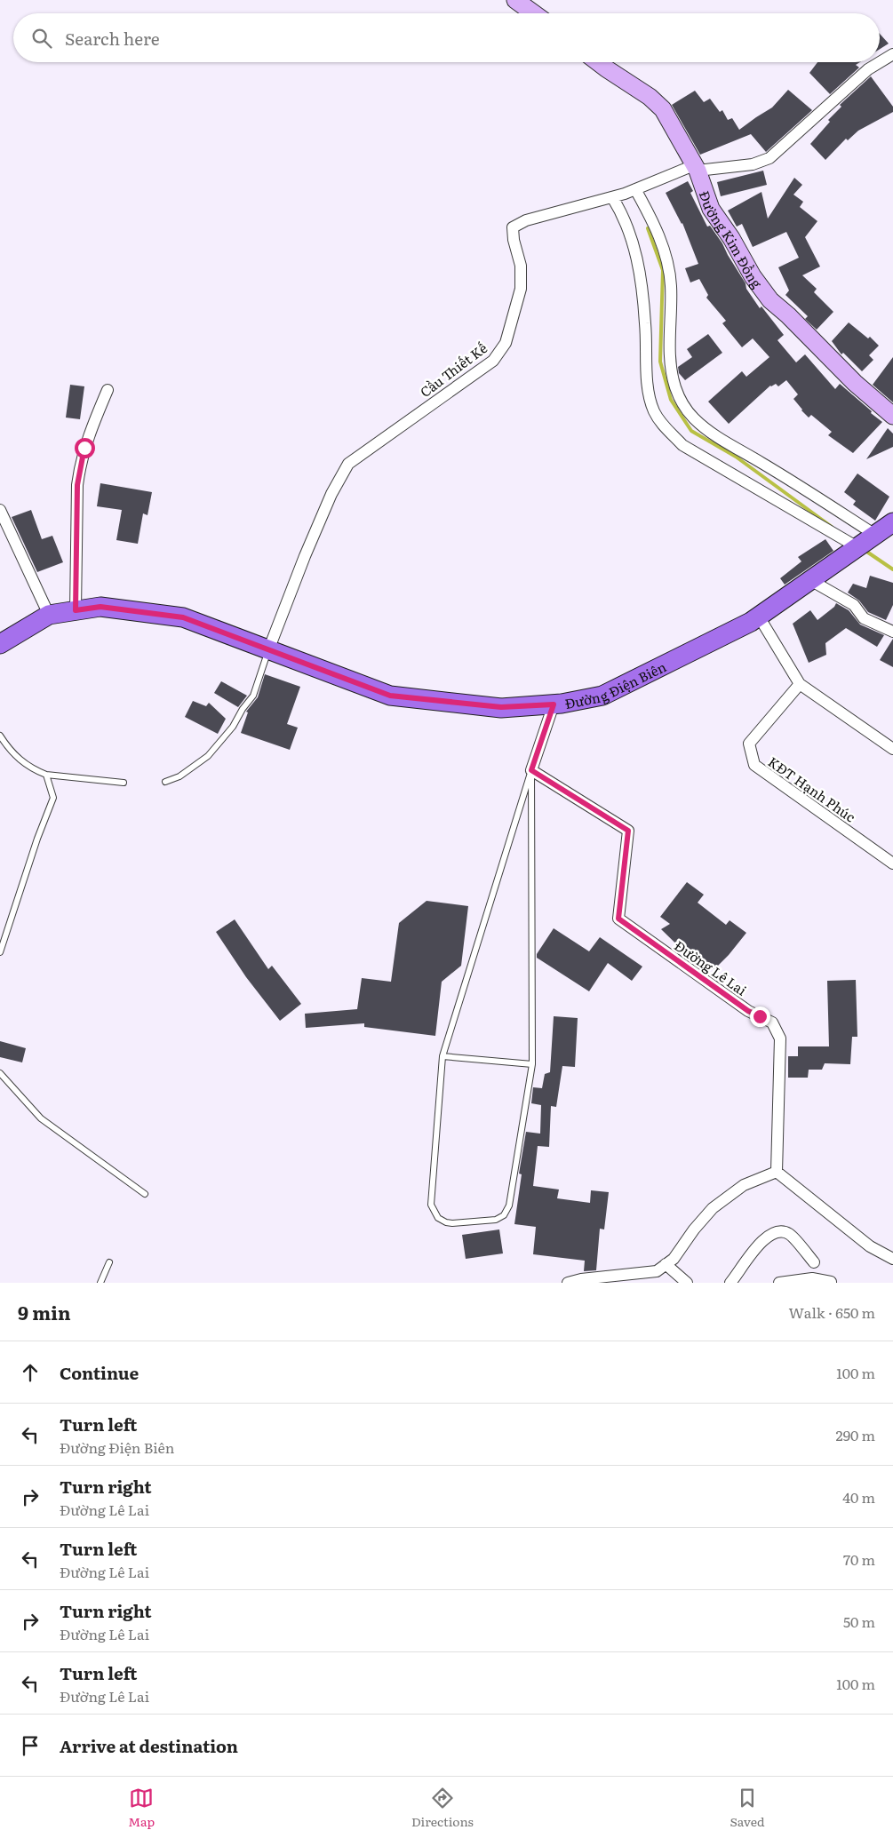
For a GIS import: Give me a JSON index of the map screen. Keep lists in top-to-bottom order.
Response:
{
  "streets": {
    "main road": ["Đường Điện Biên"],
    "street": [
      "Đường Kim Đồng",
      "Cầu Thiết Kế",
      "KĐT Hạnh Phúc",
      "Đường Lê Lai"
    ]
  },
  "crossings": [
    ["Đường Kim Đồng", "Cầu Thiết Kế"],
    ["Cầu Thiết Kế", "Đường Điện Biên"]
  ],
  "page": {
    "search": "Search here",
    "heading": ["9 min", "Walk · 650 m"],
    "list": [
      ["Continue", "100 m"],
      ["Turn left", "Đường Điện Biên", "290 m"],
      ["Turn right", "Đường Lê Lai", "40 m"],
      ["Turn left", "Đường Lê Lai", "70 m"],
      ["Turn right", "Đường Lê Lai", "50 m"],
      ["Turn left", "Đường Lê Lai", "100 m"],
      "Arrive at destination"
    ],
    "nav": ["Map", "Directions", "Saved"]
  }
}
